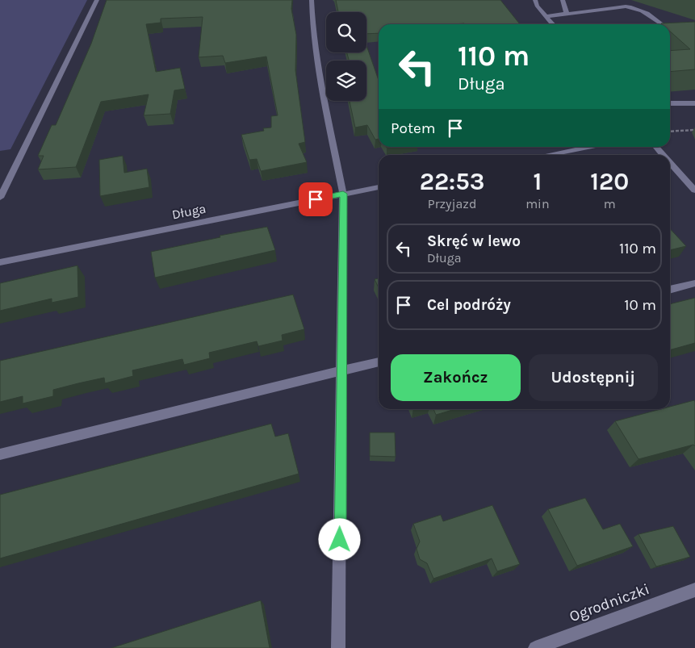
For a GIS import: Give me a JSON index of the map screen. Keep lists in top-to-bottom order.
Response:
{
  "streets": {
    "street": ["Długa", "Ogrodniczki"]
  },
  "page": {
    "turn": ["110 m", "Długa"],
    "then": "Potem",
    "eta": [
      "22:53",
      "Przyjazd",
      "1",
      "min",
      "120",
      "m"
    ],
    "list": [
      {
        "name": "Skręć w lewo",
        "note": "Długa",
        "value": "110 m"
      },
      {
        "name": "Cel podróży",
        "value": "10 m"
      }
    ],
    "buttons": ["Zakończ", "Udostępnij"]
  }
}
